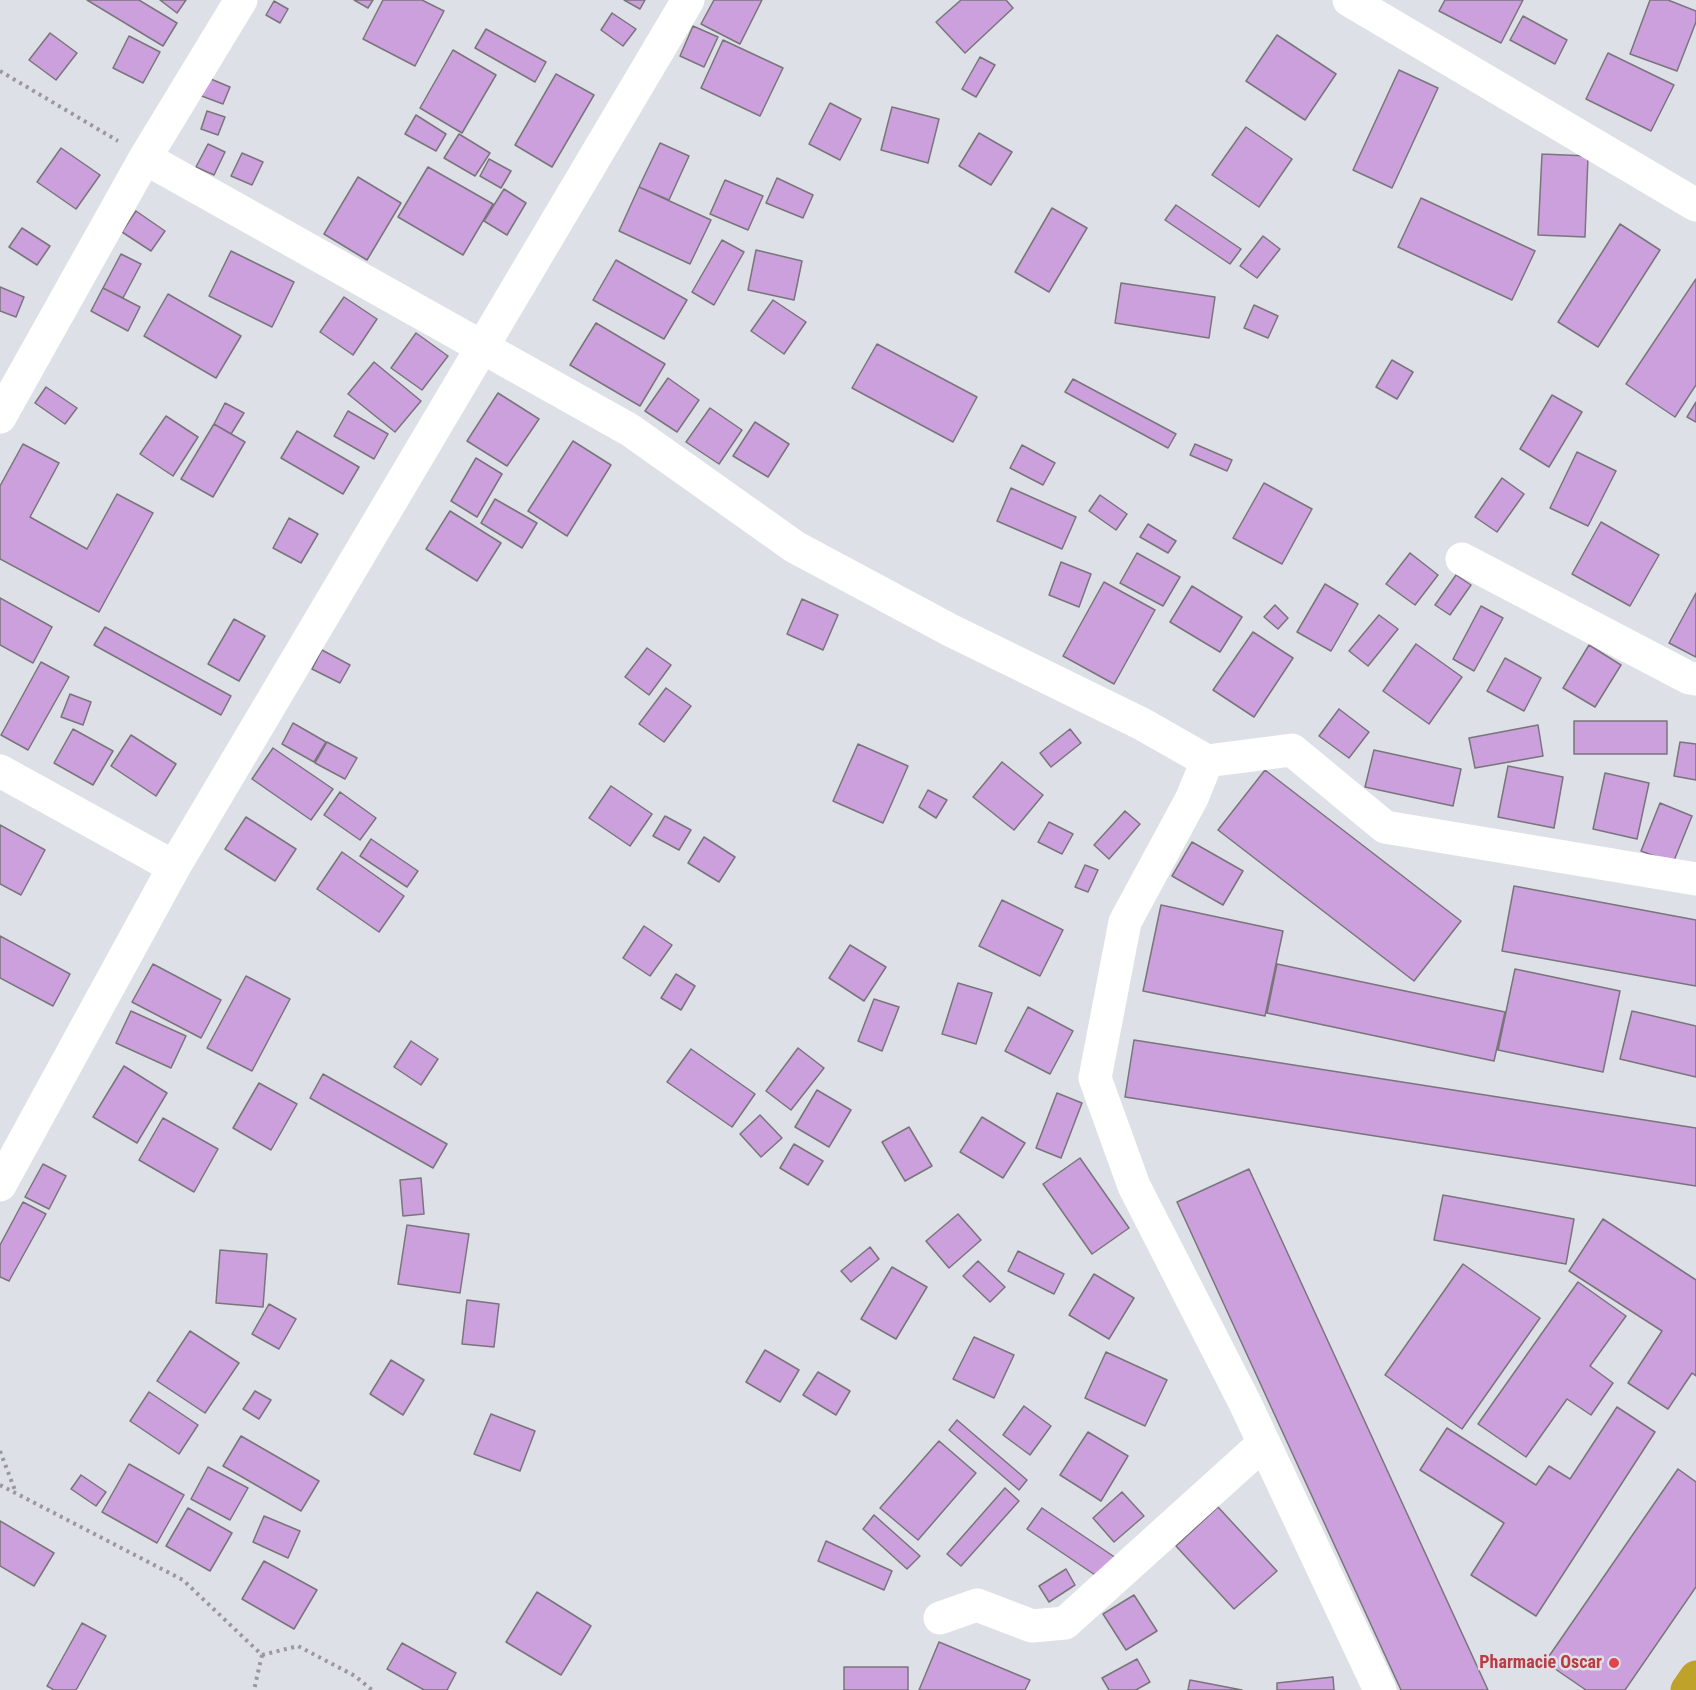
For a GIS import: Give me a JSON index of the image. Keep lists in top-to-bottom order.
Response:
{
  "places": ["Pharmacie Oscar"]
}
